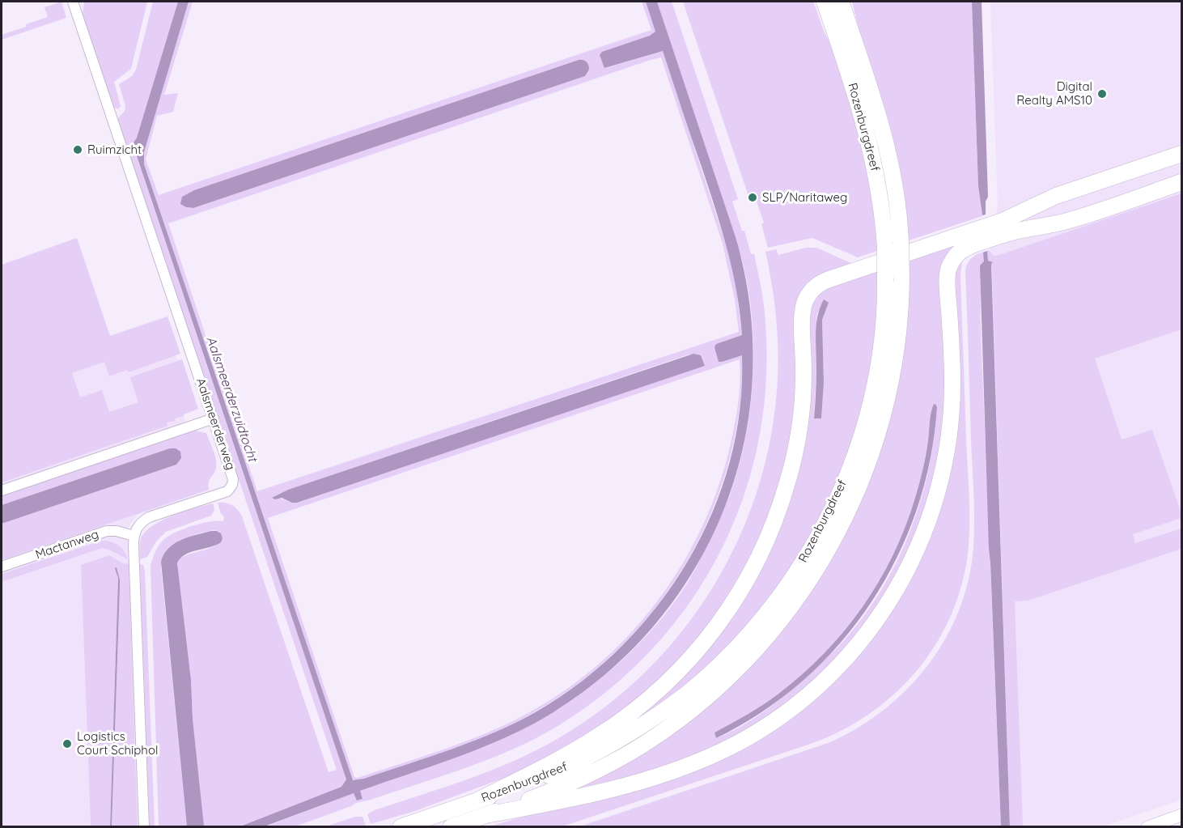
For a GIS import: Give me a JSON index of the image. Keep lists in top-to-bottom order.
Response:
{
  "streets": {
    "highway": ["Rozenburgdreef"],
    "street": ["Aalsmeerderweg", "Mactanweg"]
  },
  "crossings": [
    ["Aalsmeerderweg", "Mactanweg"]
  ],
  "water": ["Aalsmeerderzuidtocht"],
  "places": [
    "Digital Realty AMS10",
    "Ruimzicht",
    "SLP/Naritaweg",
    "Logistics Court Schiphol"
  ]
}
